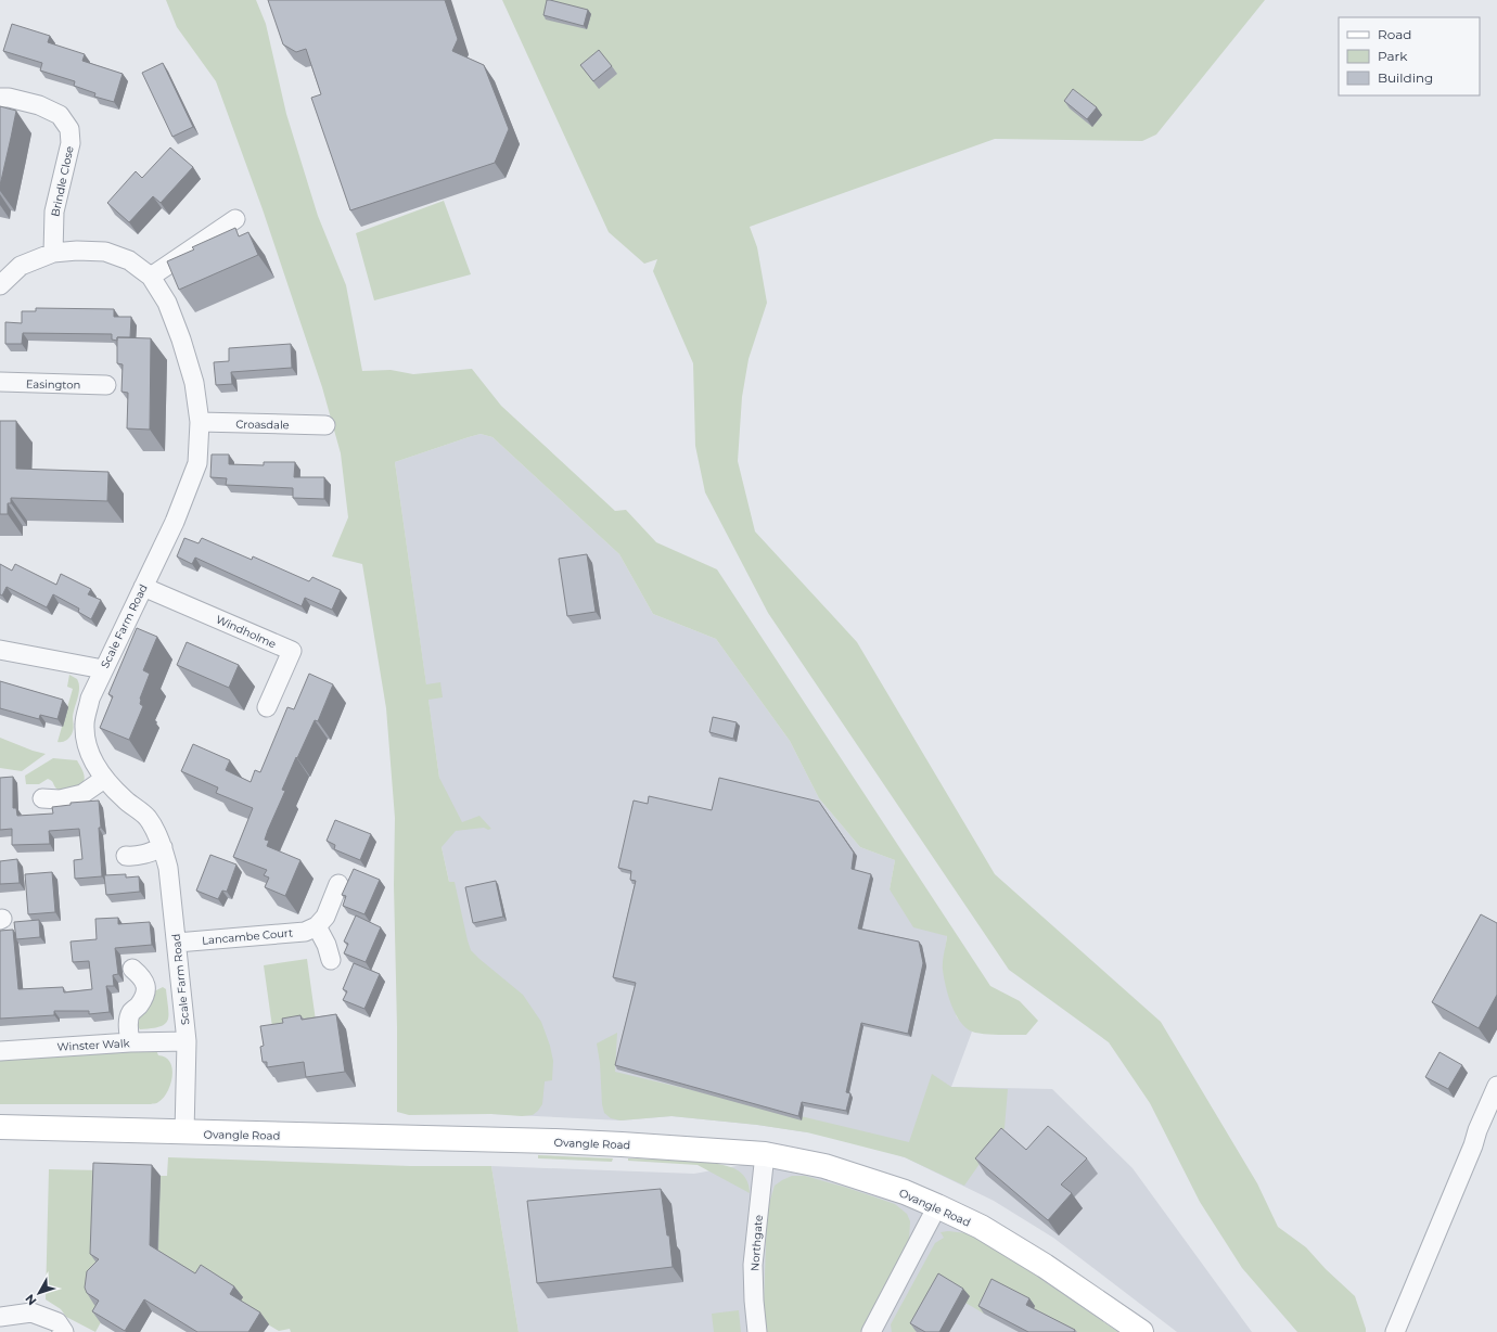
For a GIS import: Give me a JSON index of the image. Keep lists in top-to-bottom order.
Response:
{
  "streets": {
    "main road": ["Ovangle Road"],
    "street": [
      "Brindle Close",
      "Easington",
      "Croasdale",
      "Scale Farm Road",
      "Windholme",
      "Lancambe Court",
      "Winster Walk",
      "Northgate"
    ]
  },
  "crossings": [
    ["Brindle Close", "Scale Farm Road"],
    ["Croasdale", "Scale Farm Road"],
    ["Scale Farm Road", "Windholme"],
    ["Scale Farm Road", "Lancambe Court"],
    ["Scale Farm Road", "Winster Walk"],
    ["Scale Farm Road", "Ovangle Road"],
    ["Ovangle Road", "Northgate"]
  ],
  "legend": ["Road", "Park", "Building"],
  "north": "bottom left"
}
